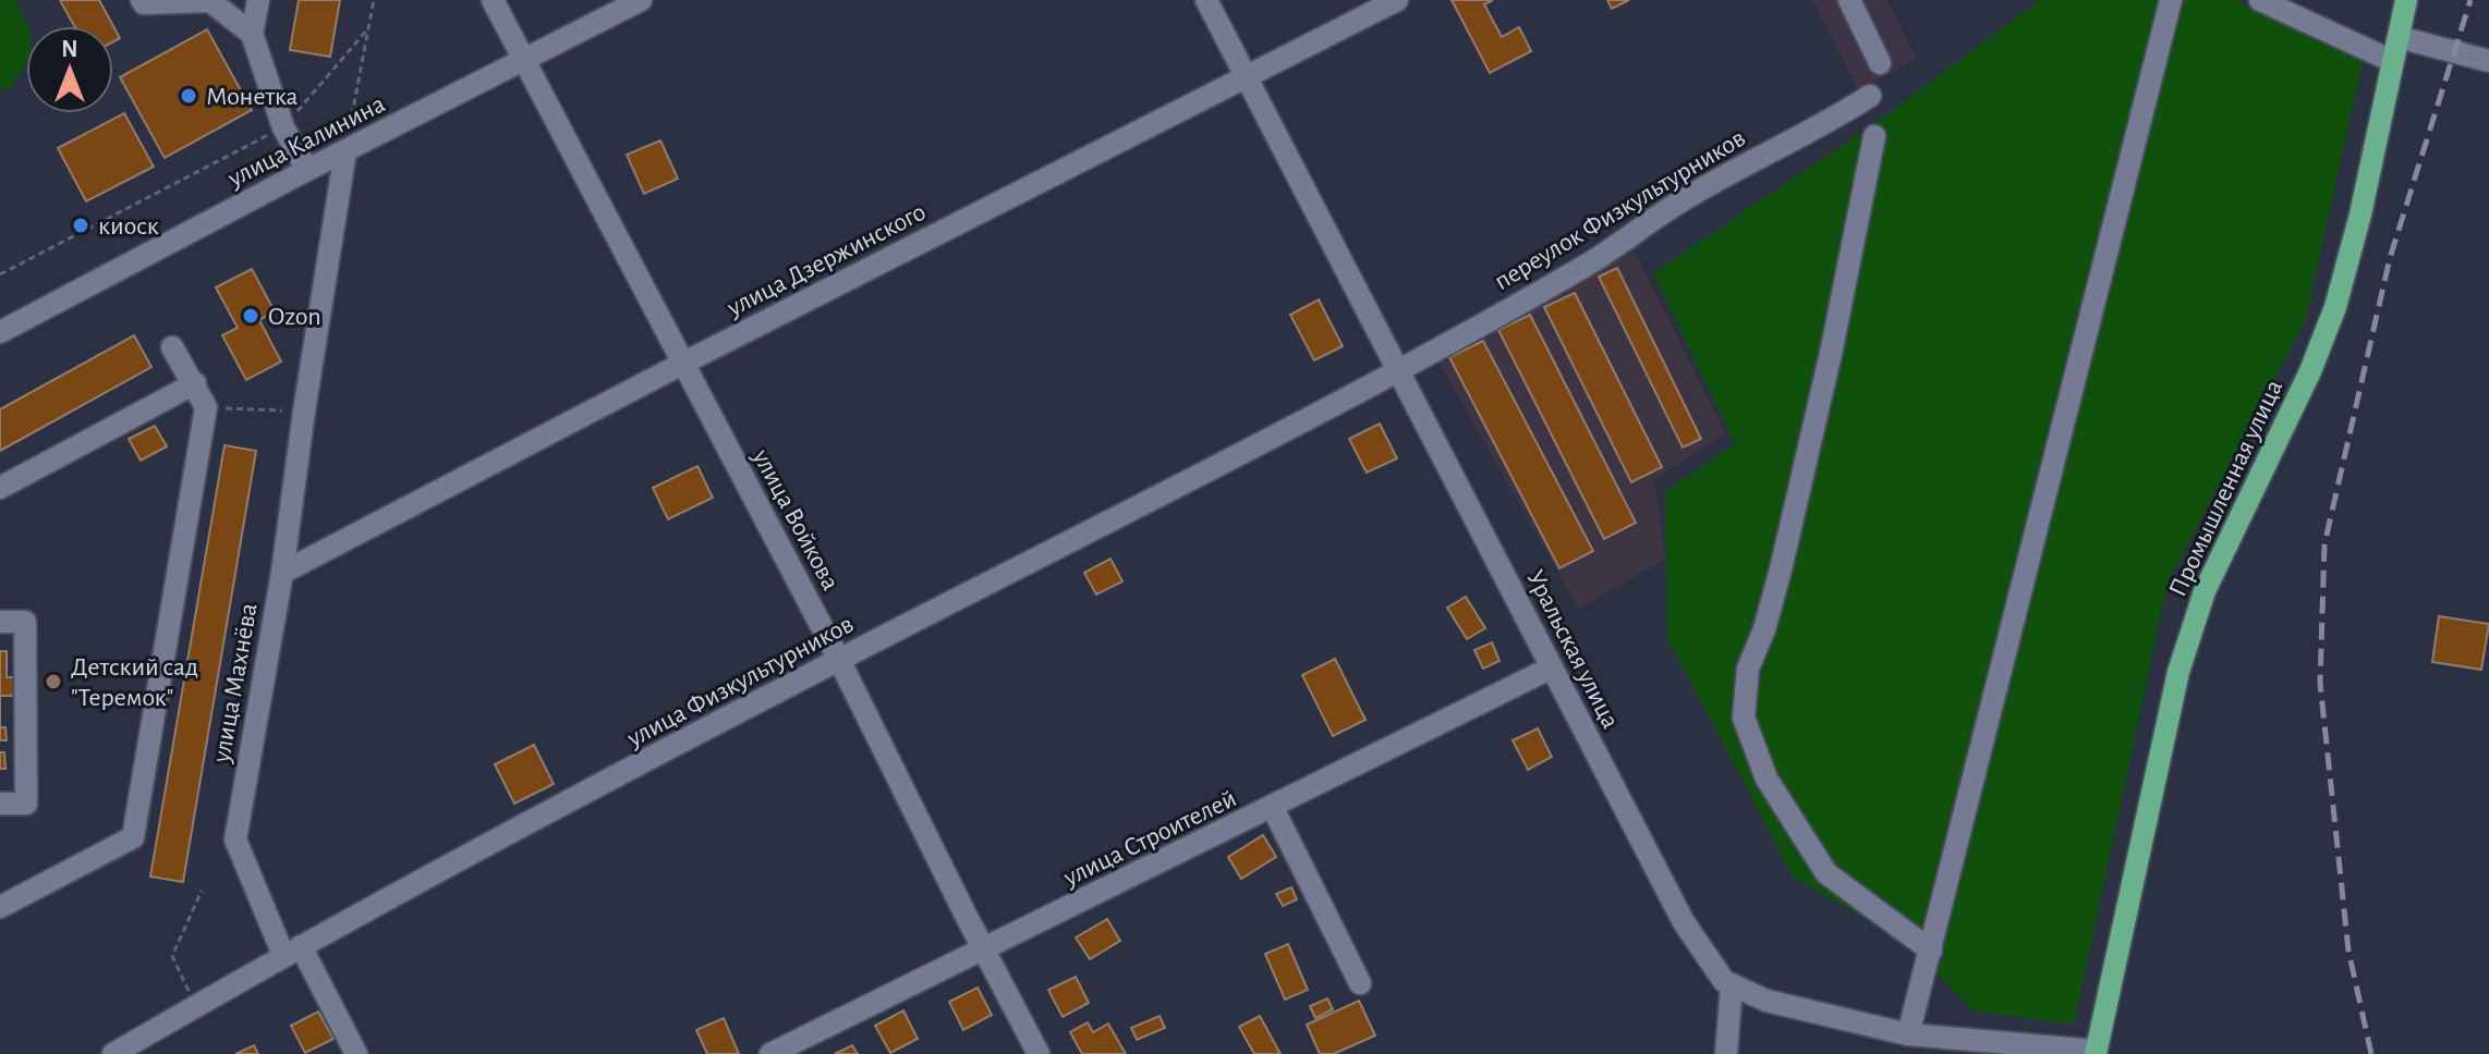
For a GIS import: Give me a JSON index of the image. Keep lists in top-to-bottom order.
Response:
{
  "streets": {
    "main road": ["Промышленная улица"],
    "street": [
      "улица Калинина",
      "переулок Физкультурников",
      "улица Дзержинского",
      "улица Войкова",
      "Уральская улица",
      "улица Физкультурников",
      "улица Махнёва",
      "улица Строителей"
    ]
  },
  "crossings": [
    ["улица Калинина", "улица Войкова"],
    ["улица Калинина", "улица Махнёва"],
    ["переулок Физкультурников", "Уральская улица"],
    ["переулок Физкультурников", "улица Физкультурников"],
    ["улица Дзержинского", "улица Войкова"],
    ["улица Дзержинского", "Уральская улица"],
    ["улица Дзержинского", "улица Махнёва"],
    ["Промышленная улица", "Уральская улица"],
    ["улица Войкова", "улица Физкультурников"],
    ["улица Войкова", "улица Строителей"],
    ["Уральская улица", "улица Физкультурников"],
    ["Уральская улица", "улица Строителей"],
    ["улица Физкультурников", "улица Махнёва"]
  ],
  "places": [
    "Монетка",
    "киоск",
    "Ozon",
    "Детский сад \"Теремок\""
  ],
  "north": "top"
}
